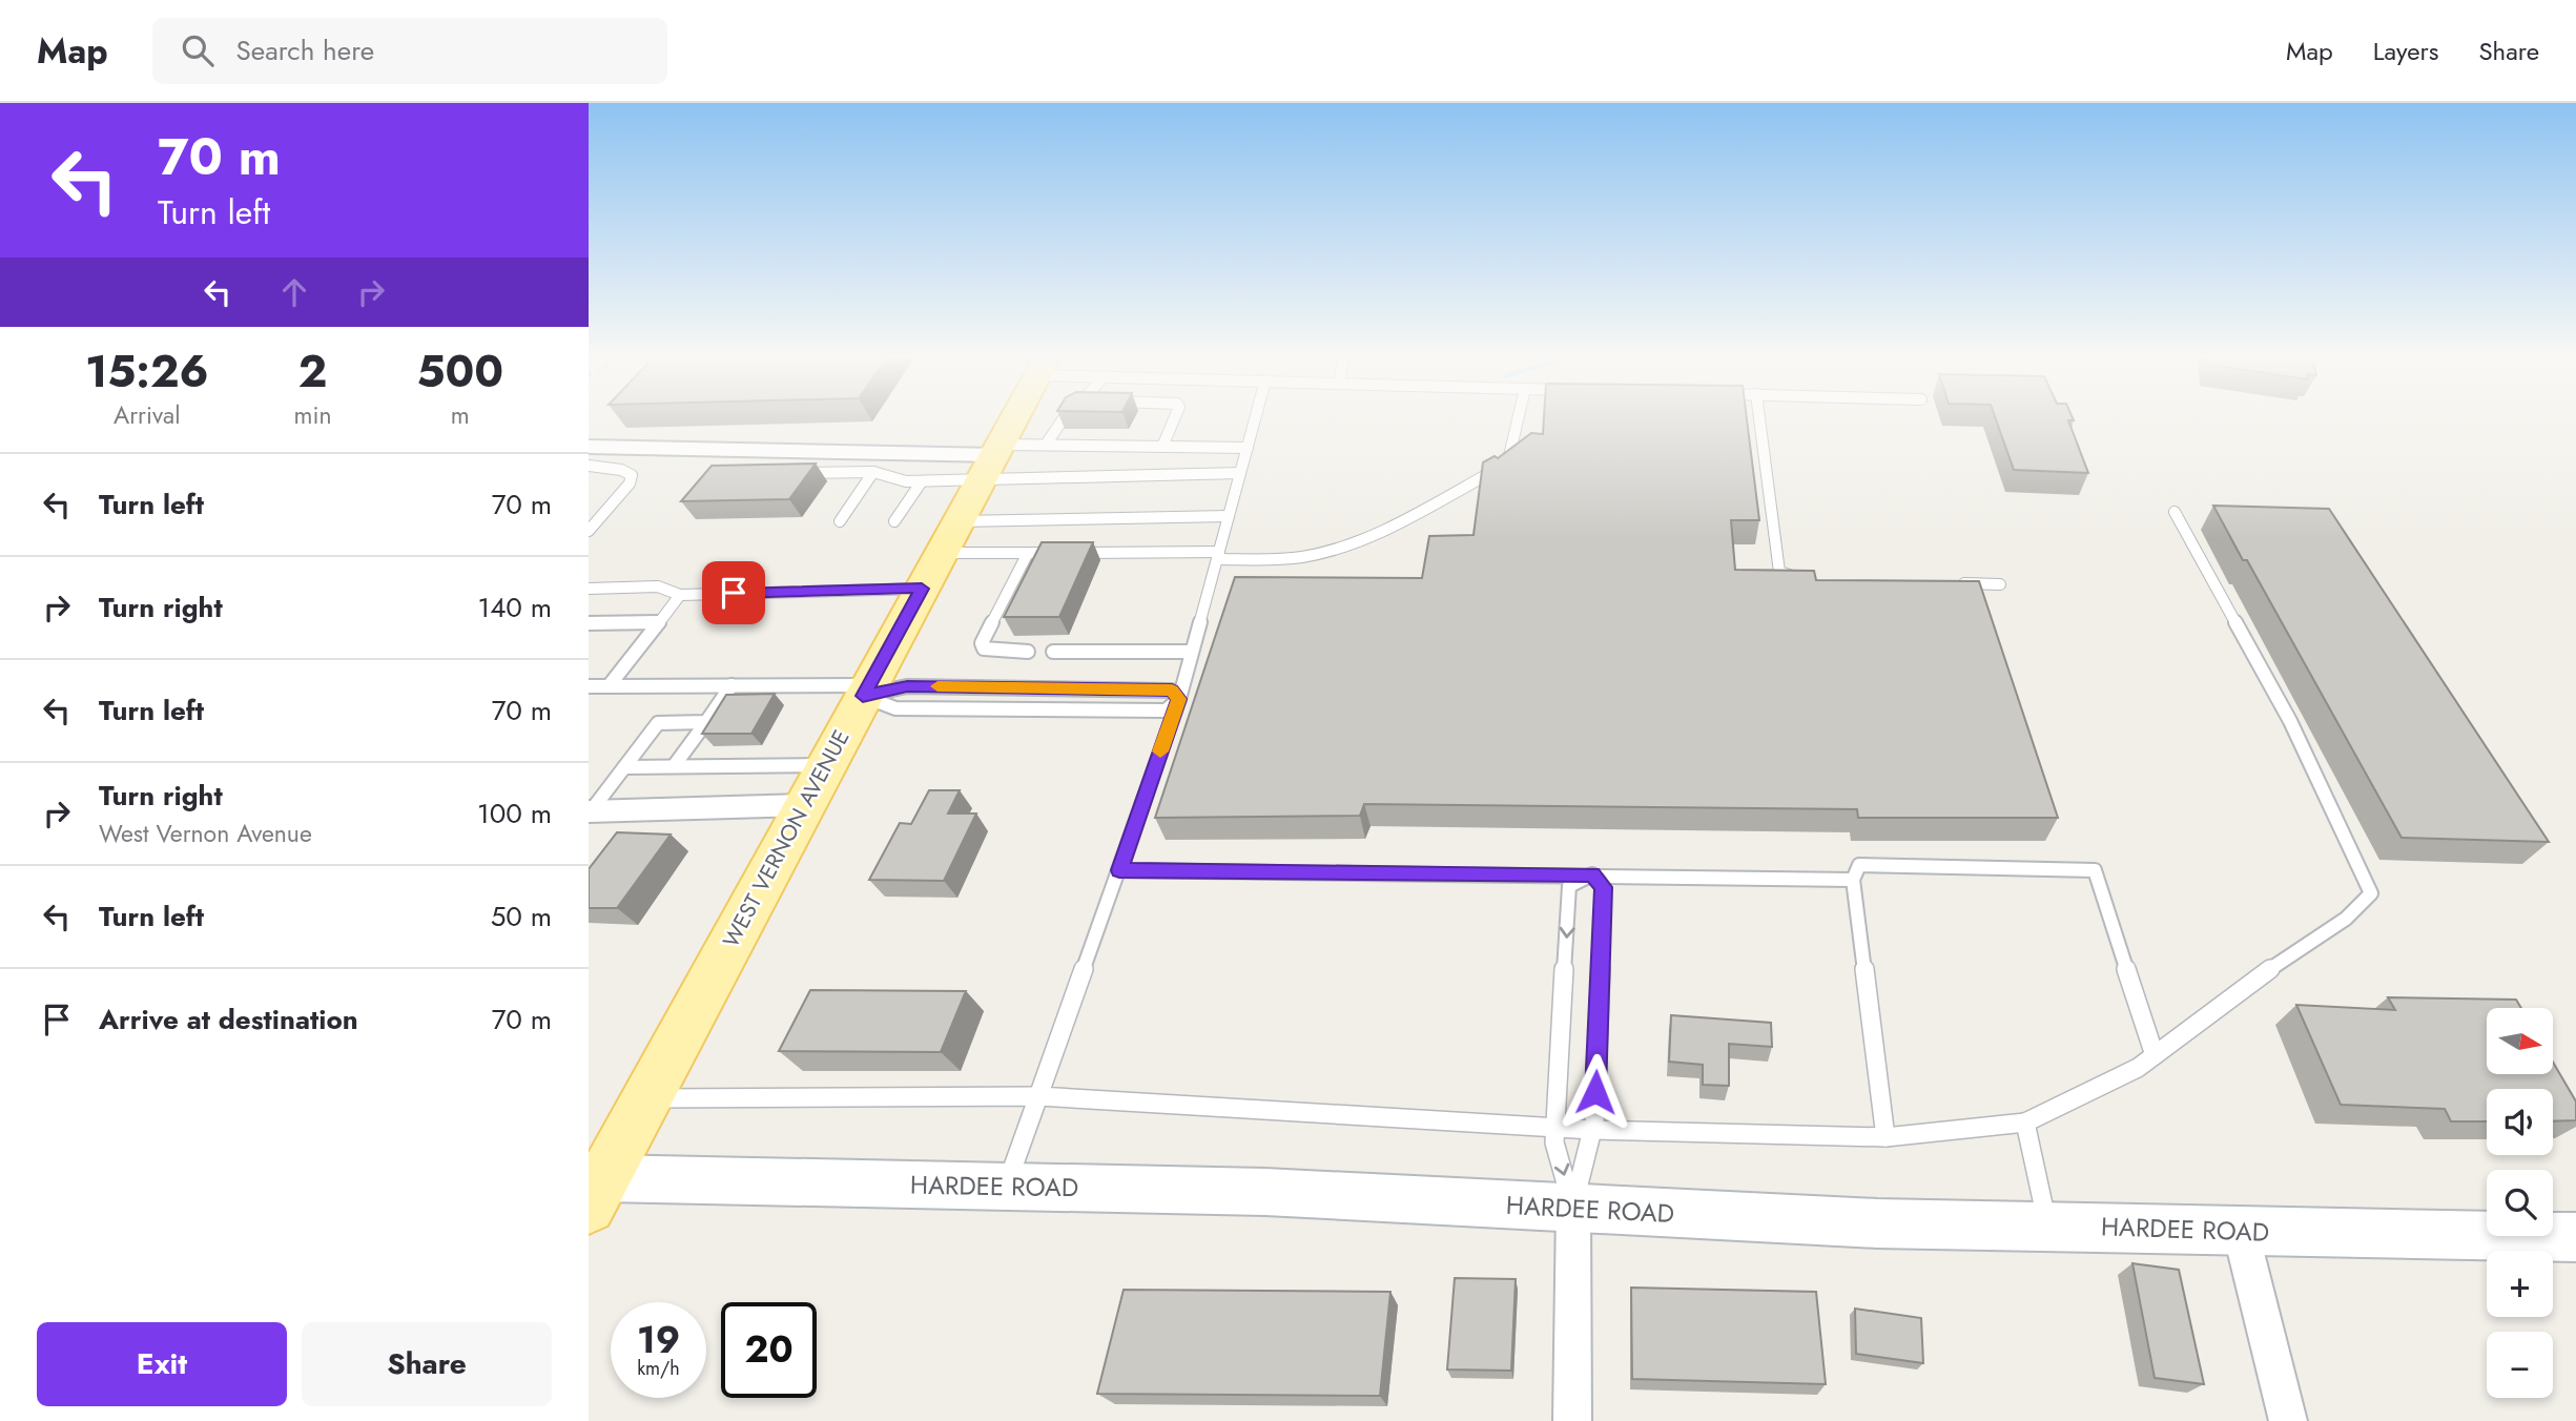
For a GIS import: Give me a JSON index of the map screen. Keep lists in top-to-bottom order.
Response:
{
  "streets": {
    "main road": ["WEST VERNON AVENUE"],
    "street": ["HARDEE ROAD"]
  },
  "crossings": [
    ["WEST VERNON AVENUE", "HARDEE ROAD"]
  ],
  "north": "right",
  "page": {
    "header": "Map",
    "search": "Search here",
    "nav": ["Map", "Layers", "Share"],
    "turn": ["70 m", "Turn left"],
    "eta": [
      "15:26",
      "Arrival",
      "2",
      "min",
      "500",
      "m"
    ],
    "list": [
      {
        "name": "Turn left",
        "value": "70 m"
      },
      {
        "name": "Turn right",
        "value": "140 m"
      },
      {
        "name": "Turn left",
        "value": "70 m"
      },
      {
        "name": "Turn right",
        "note": "West Vernon Avenue",
        "value": "100 m"
      },
      {
        "name": "Turn left",
        "value": "50 m"
      },
      {
        "name": "Arrive at destination",
        "value": "70 m"
      }
    ],
    "map_buttons": ["+", "−"],
    "speed": "19 km/h",
    "limit": "20",
    "buttons": ["Exit", "Share"]
  }
}
